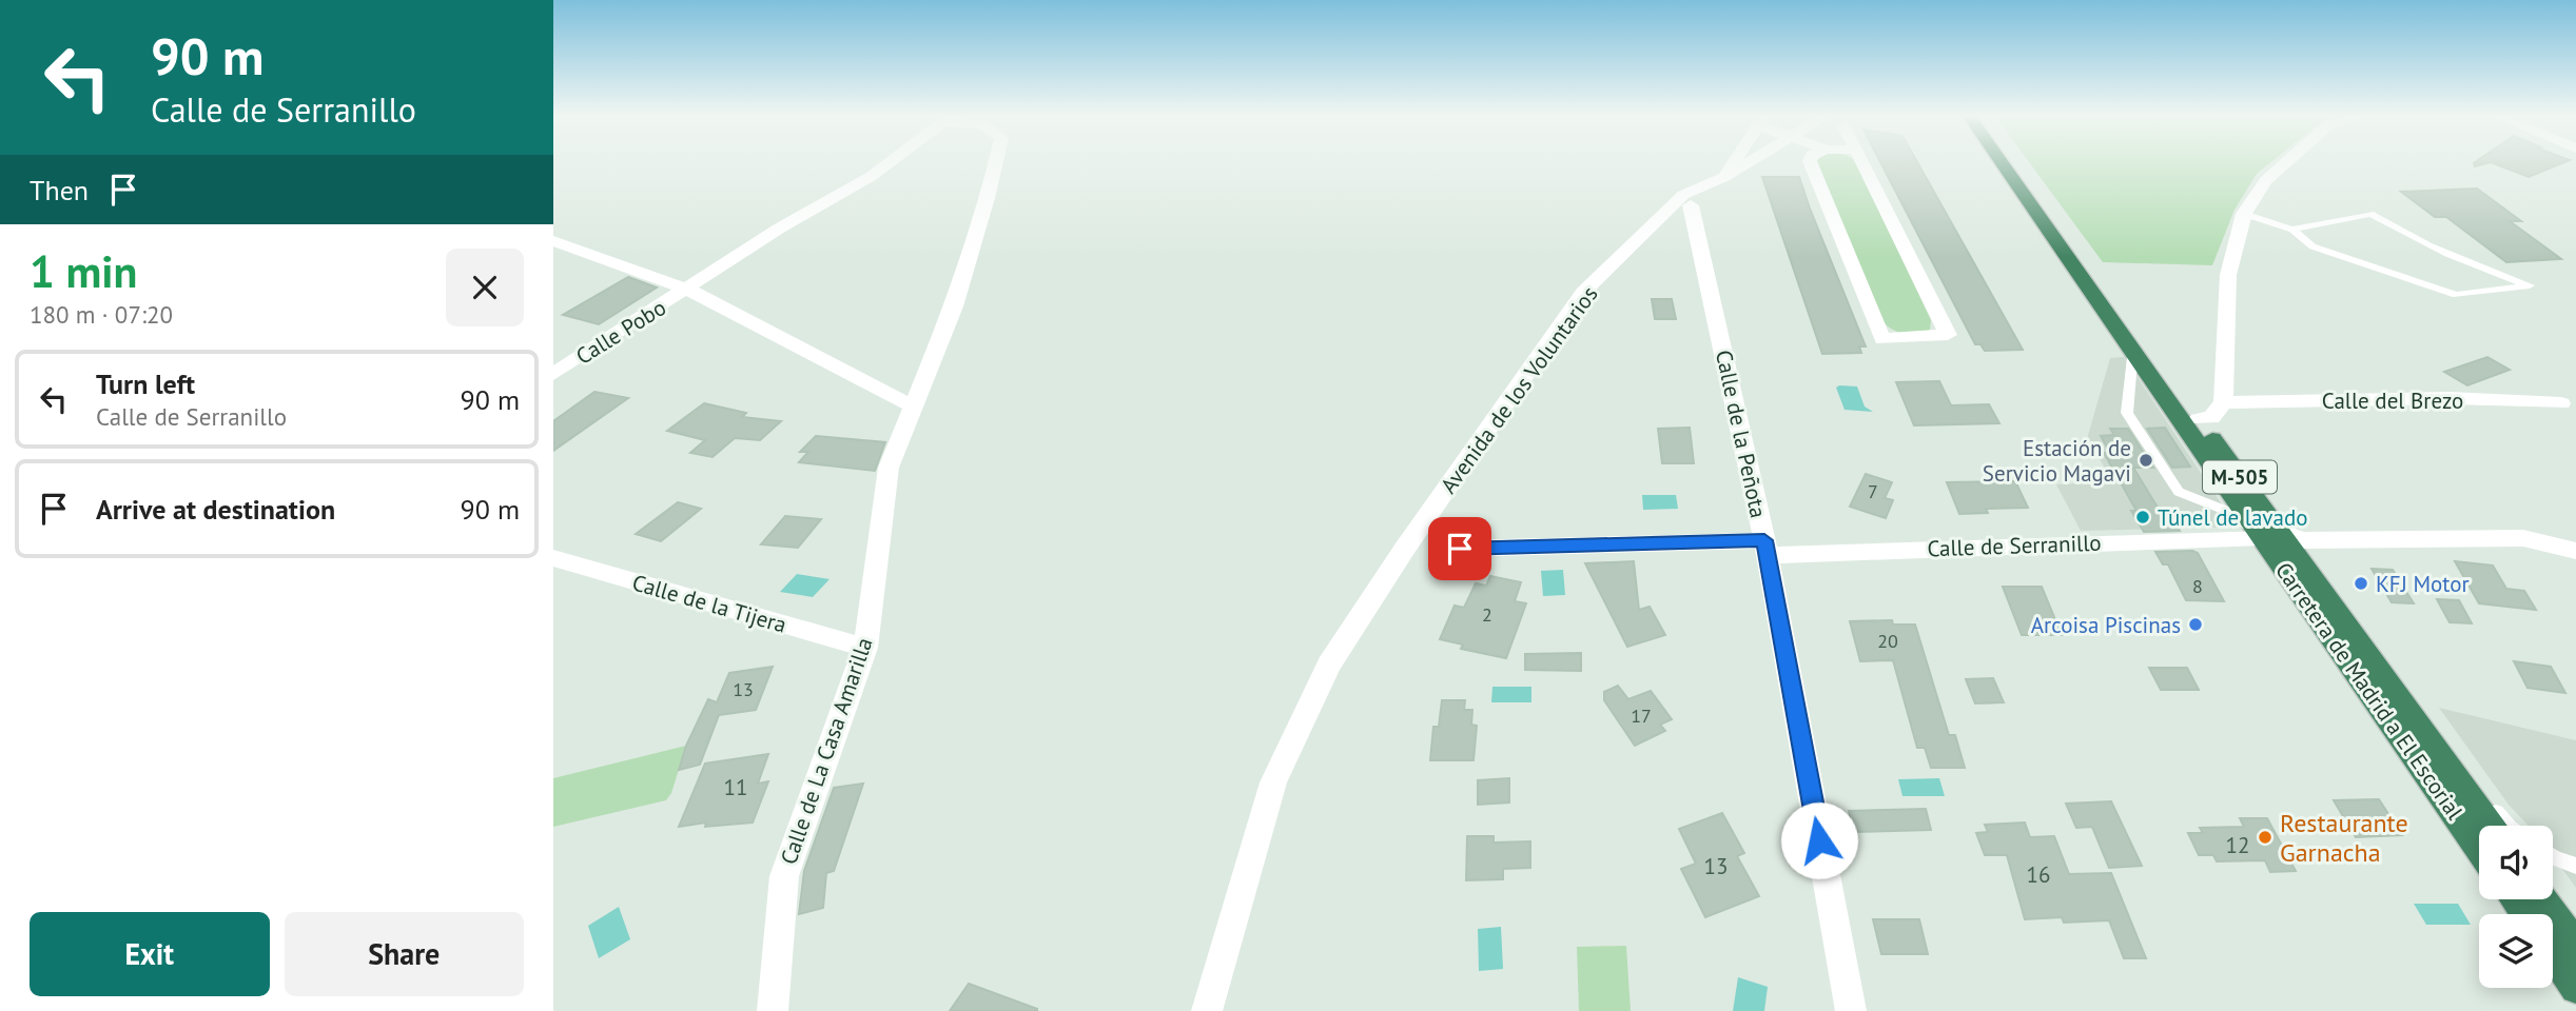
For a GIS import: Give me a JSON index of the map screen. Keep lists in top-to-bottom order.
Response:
{
  "streets": {
    "highway": ["M-505", "Carretera de Madrid a El Escorial"],
    "street": [
      "Calle Pobo",
      "Avenida de los Voluntarios",
      "Calle del Brezo",
      "Calle de la Peñota",
      "Calle de Serranillo",
      "Calle de la Tijera",
      "Calle de La Casa Amarilla"
    ]
  },
  "crossings": [
    ["Avenida de los Voluntarios", "Calle de la Peñota"],
    ["Calle de la Peñota", "Calle de Serranillo"],
    ["Calle de Serranillo", "Carretera de Madrid a El Escorial"],
    ["Calle de la Tijera", "Calle de La Casa Amarilla"]
  ],
  "places": [
    "Estación de Servicio Magavi",
    "Túnel de lavado",
    "KFJ Motor",
    "Arcoisa Piscinas",
    "Restaurante Garnacha"
  ],
  "house_numbers": [
    "7",
    "8",
    "2",
    "20",
    "13",
    "17",
    "11",
    "12",
    "13",
    "16"
  ],
  "page": {
    "turn": ["90 m", "Calle de Serranillo"],
    "then": "Then",
    "heading": ["1 min", "180 m · 07:20"],
    "list": [
      {
        "name": "Turn left",
        "note": "Calle de Serranillo",
        "value": "90 m"
      },
      {
        "name": "Arrive at destination",
        "value": "90 m"
      }
    ],
    "buttons": ["Exit", "Share"]
  }
}
